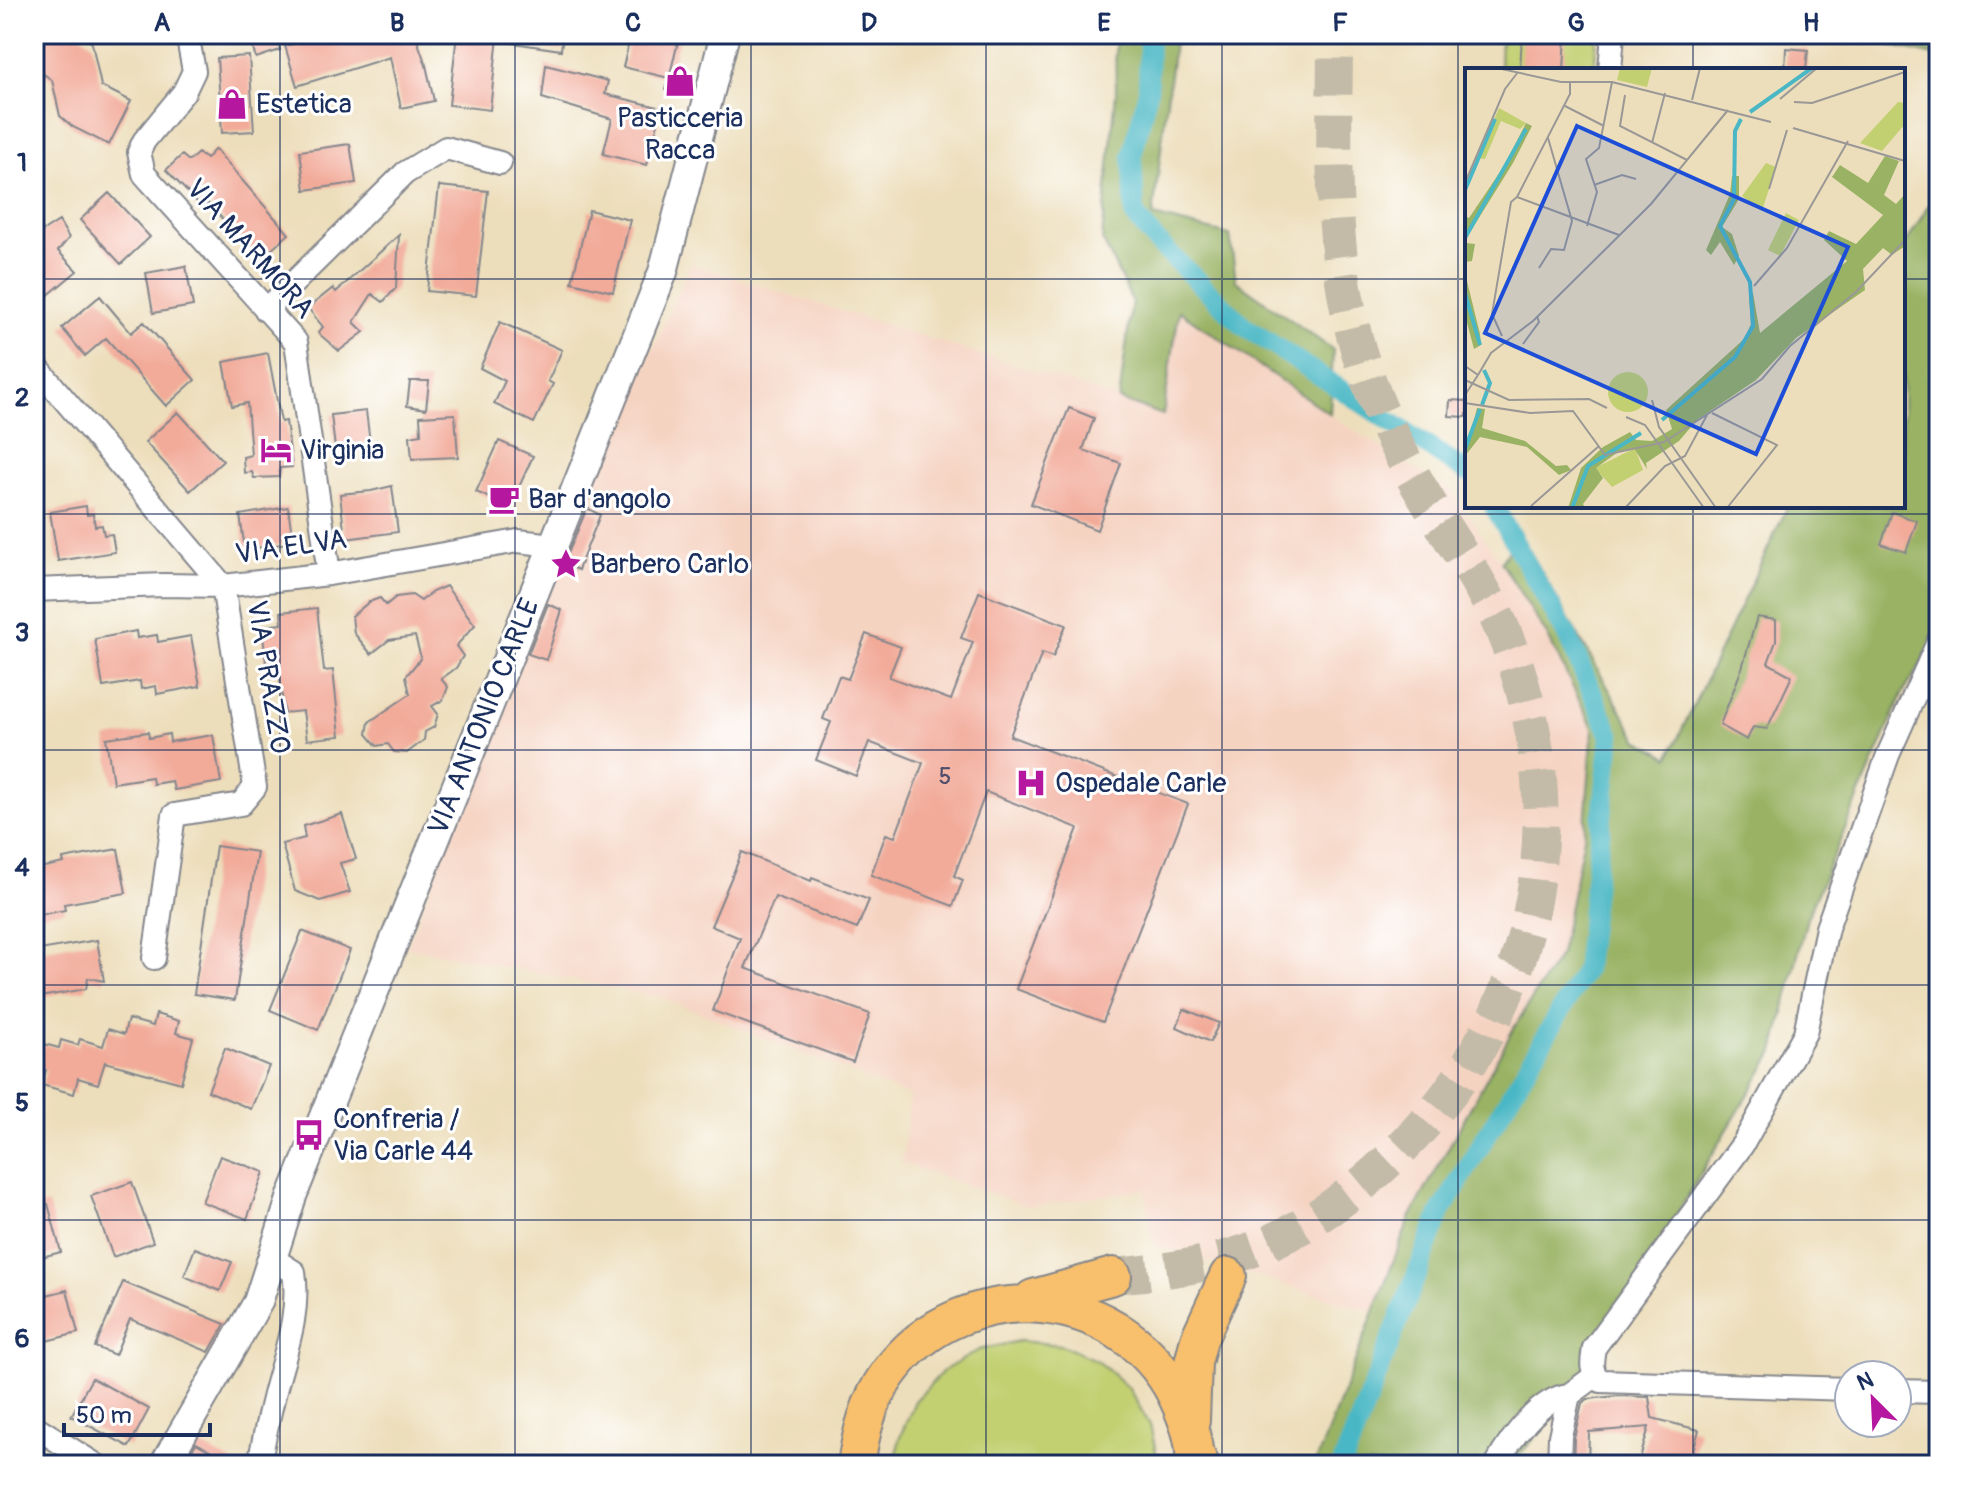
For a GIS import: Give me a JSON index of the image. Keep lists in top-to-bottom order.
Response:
{
  "streets": {
    "street": [
      "VIA MARMORA",
      "VIA ELVA",
      "VIA PRAZZO",
      "VIA ANTONIO CARLE"
    ]
  },
  "crossings": [
    ["VIA MARMORA", "VIA ELVA"],
    ["VIA ELVA", "VIA PRAZZO"],
    ["VIA ELVA", "VIA ANTONIO CARLE"]
  ],
  "places": {
    "shop": ["Pasticceria Racca", "Estetica"],
    "hotel": ["Virginia"],
    "cafe": ["Bar d'angolo"],
    "place": ["Barbero Carlo"],
    "hospital": ["Ospedale Carle"],
    "bus stop": ["Confreria / Via Carle 44"]
  },
  "house_numbers": ["5"],
  "scale_bar": "50 m",
  "north": "top left",
  "grid": {
    "columns": [
      "A",
      "B",
      "C",
      "D",
      "E",
      "F",
      "G",
      "H"
    ],
    "rows": [
      "1",
      "2",
      "3",
      "4",
      "5",
      "6"
    ]
  }
}
